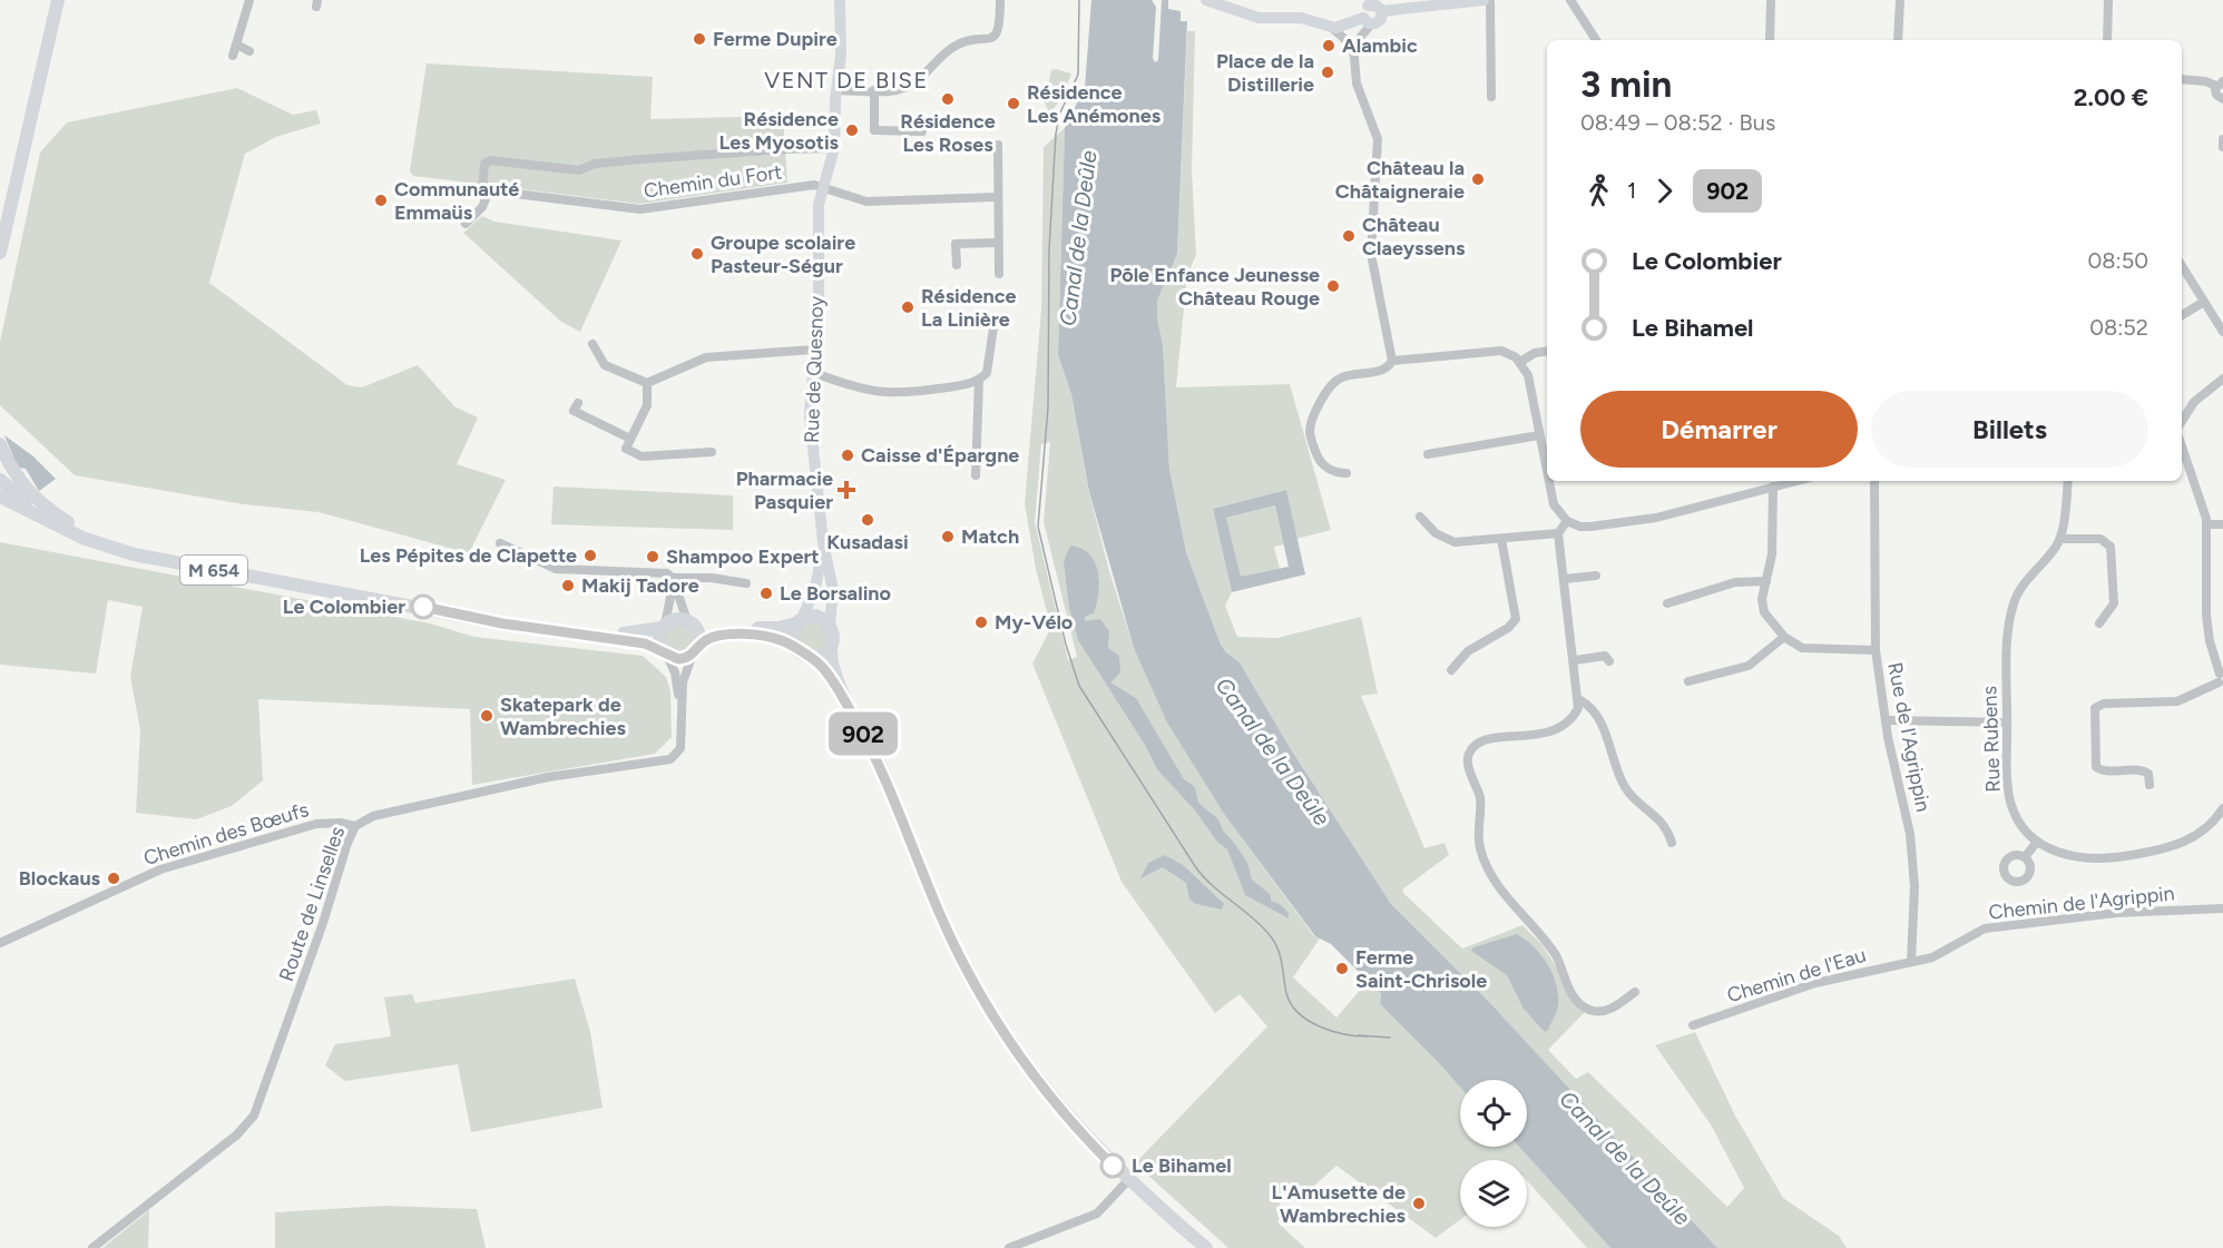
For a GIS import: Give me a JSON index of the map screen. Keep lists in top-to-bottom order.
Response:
{
  "streets": {
    "main road": ["M 654"],
    "street": [
      "Chemin du Fort",
      "Rue de Quesnoy",
      "Rue de l'Agrippin",
      "Rue Rubens",
      "Chemin des Bœufs",
      "Chemin de l'Agrippin",
      "Route de Linselles",
      "Chemin de l'Eau"
    ]
  },
  "crossings": [
    ["Chemin du Fort", "Rue de Quesnoy"],
    ["M 654", "Route de Linselles"],
    ["Rue de l'Agrippin", "Chemin de l'Agrippin"],
    ["Rue de l'Agrippin", "Chemin de l'Eau"],
    ["Chemin des Bœufs", "Route de Linselles"],
    ["Chemin de l'Agrippin", "Chemin de l'Eau"]
  ],
  "districts": ["VENT DE BISE"],
  "water": ["Canal de la Deûle"],
  "places": {
    "other": [
      "Ferme Dupire",
      "Alambic",
      "Place de la Distillerie",
      "Résidence Les Roses",
      "Résidence Les Anémones",
      "Résidence Les Myosotis",
      "Château la Châtaigneraie",
      "Communauté Emmaüs",
      "Château Claeyssens",
      "Groupe scolaire Pasteur-Ségur",
      "Pôle Enfance Jeunesse Château Rouge",
      "Résidence La Linière",
      "Caisse d'Épargne",
      "Kusadasi",
      "Match",
      "Les Pépites de Clapette",
      "Shampoo Expert",
      "Makij Tadore",
      "Le Borsalino",
      "Le Colombier",
      "My-Vélo",
      "Skatepark de Wambrechies",
      "Blockaus",
      "Ferme Saint-Chrisole",
      "Le Bihamel",
      "L'Amusette de Wambrechies"
    ],
    "health": ["Pharmacie Pasquier"]
  },
  "lines": ["bus line 902"],
  "page": {
    "on_map": "902",
    "heading": ["3 min", "08:49 – 08:52 · Bus", "2.00 €"],
    "legs": ["1", "902"],
    "list": [
      {
        "name": "Le Colombier",
        "value": "08:50"
      },
      {
        "name": "Le Bihamel",
        "value": "08:52"
      }
    ],
    "buttons": ["Démarrer", "Billets"]
  }
}
